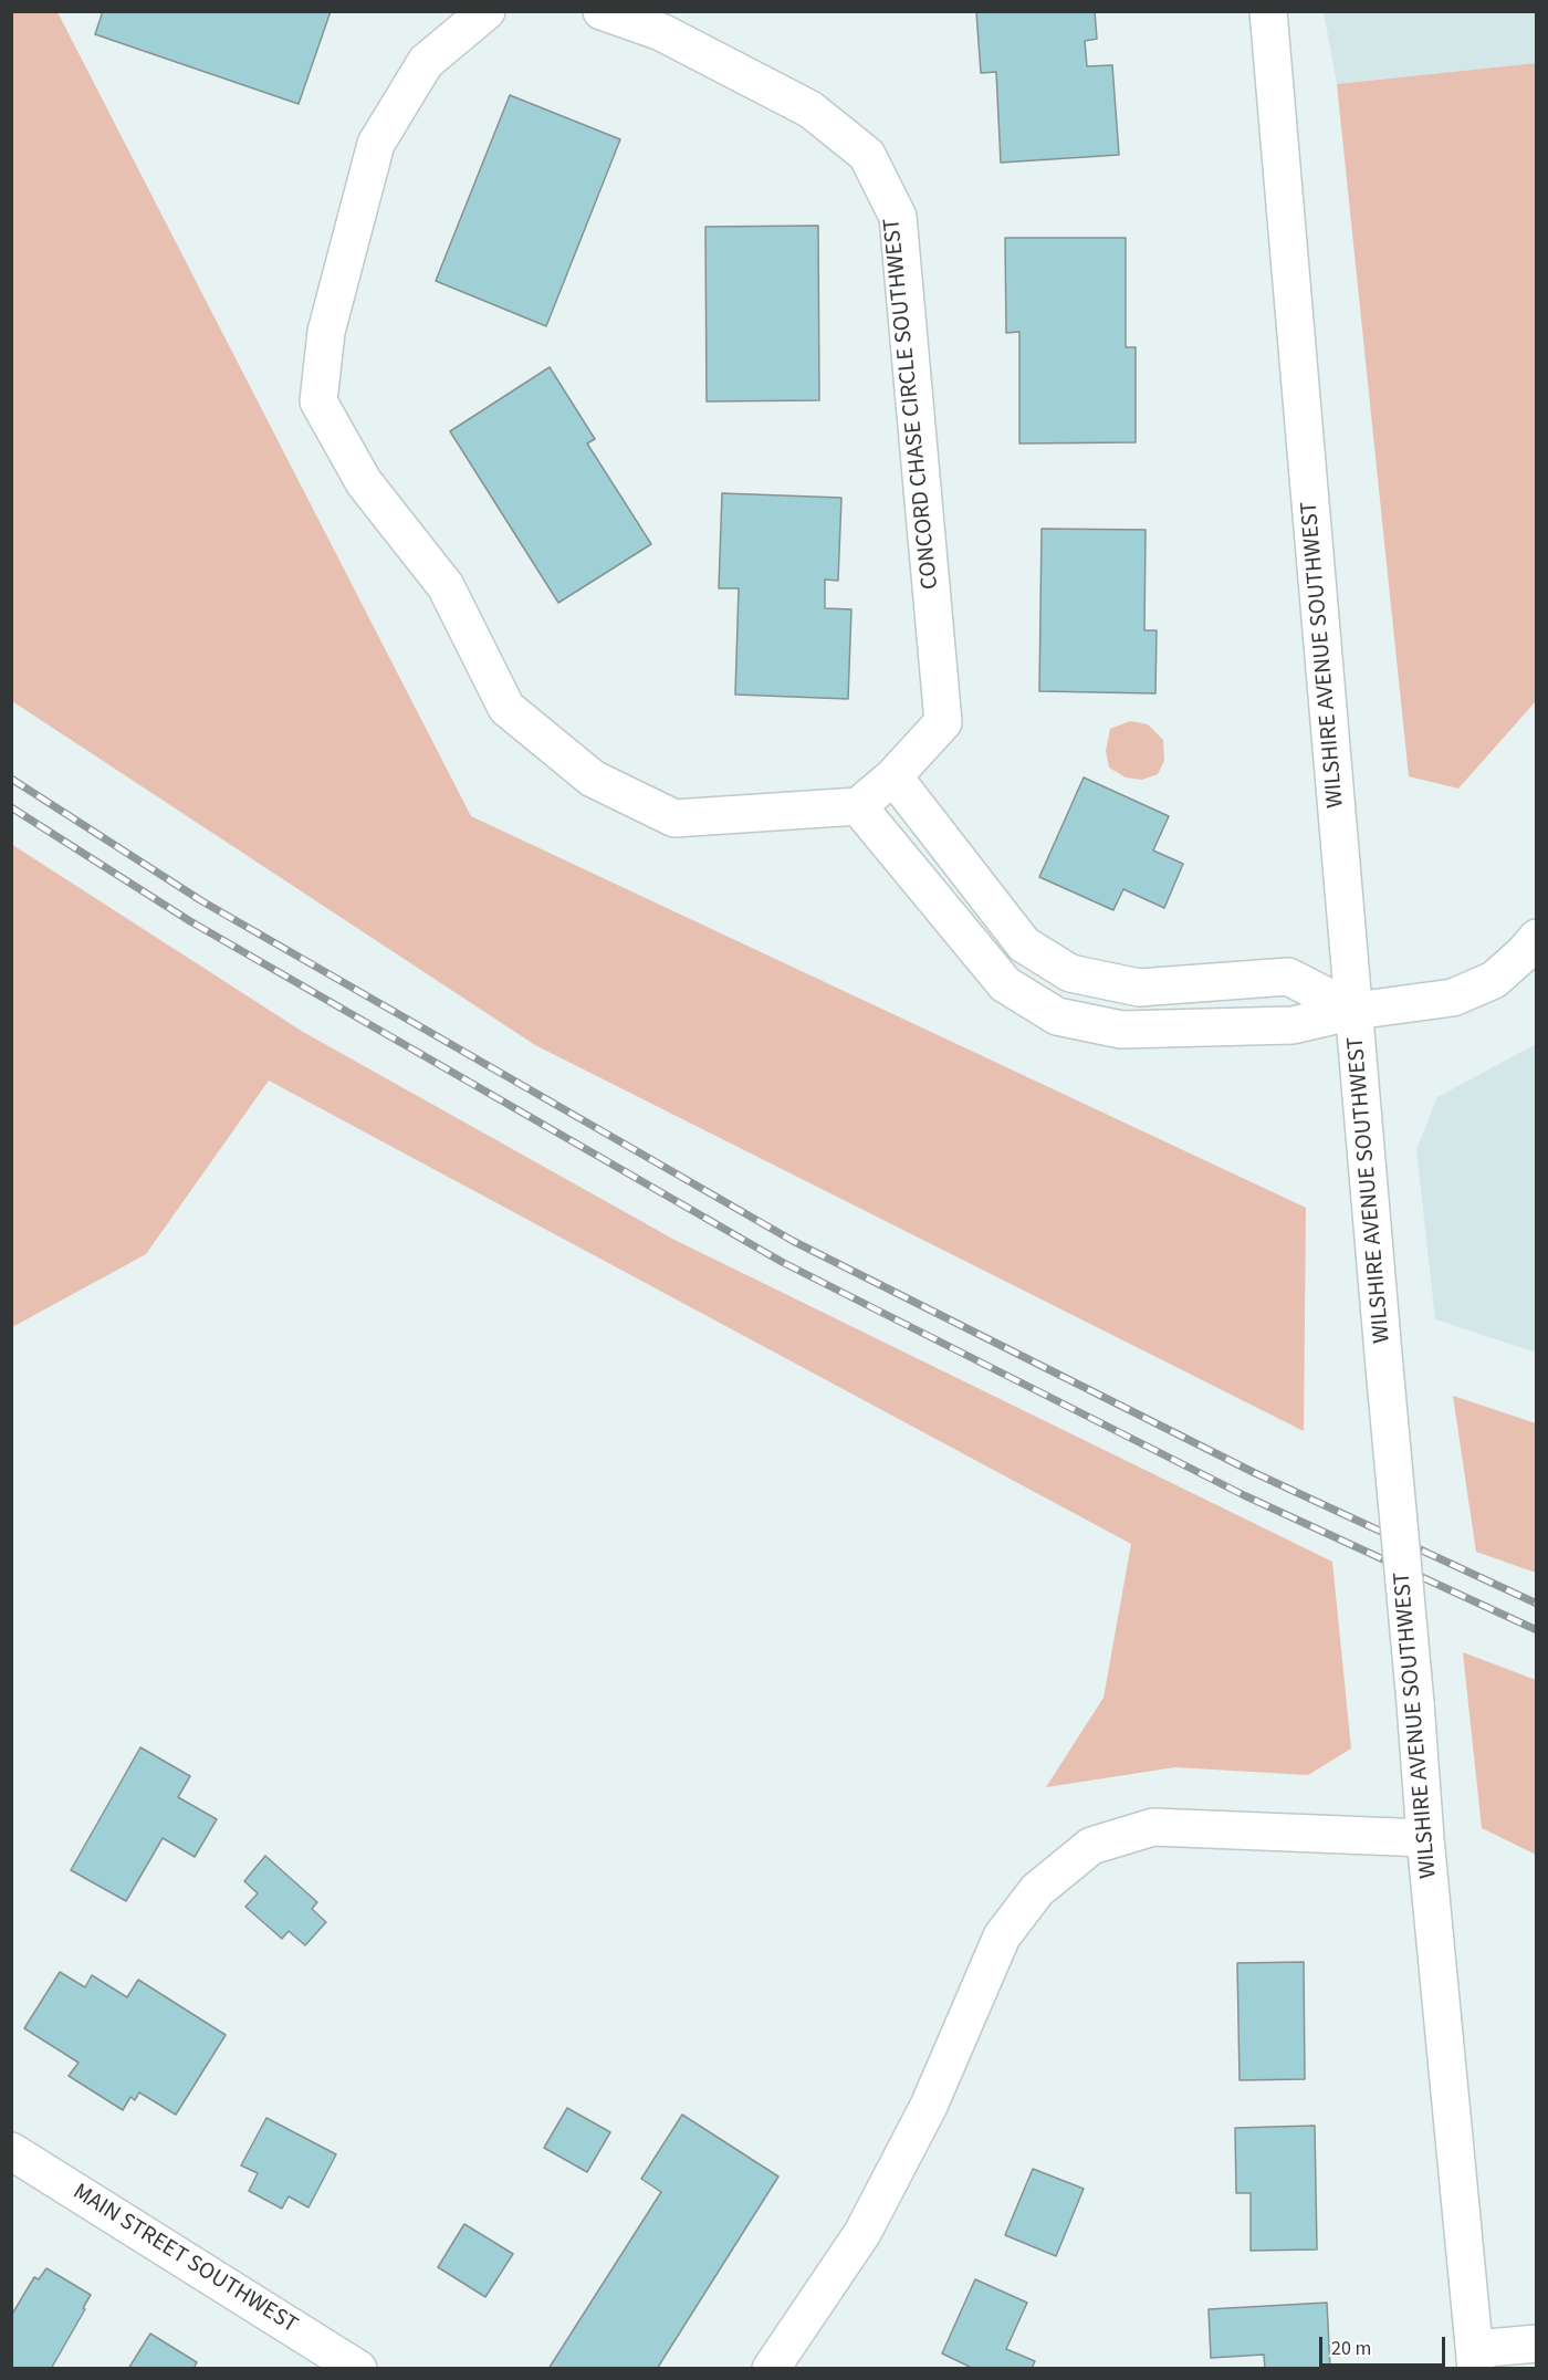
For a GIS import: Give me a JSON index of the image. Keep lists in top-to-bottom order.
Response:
{
  "streets": {
    "street": ["CONCORD CHASE CIRCLE SOUTHWEST", "WILSHIRE AVENUE SOUTHWEST", "MAIN STREET SOUTHWEST"]
  },
  "scale_bar": "20 m"
}
